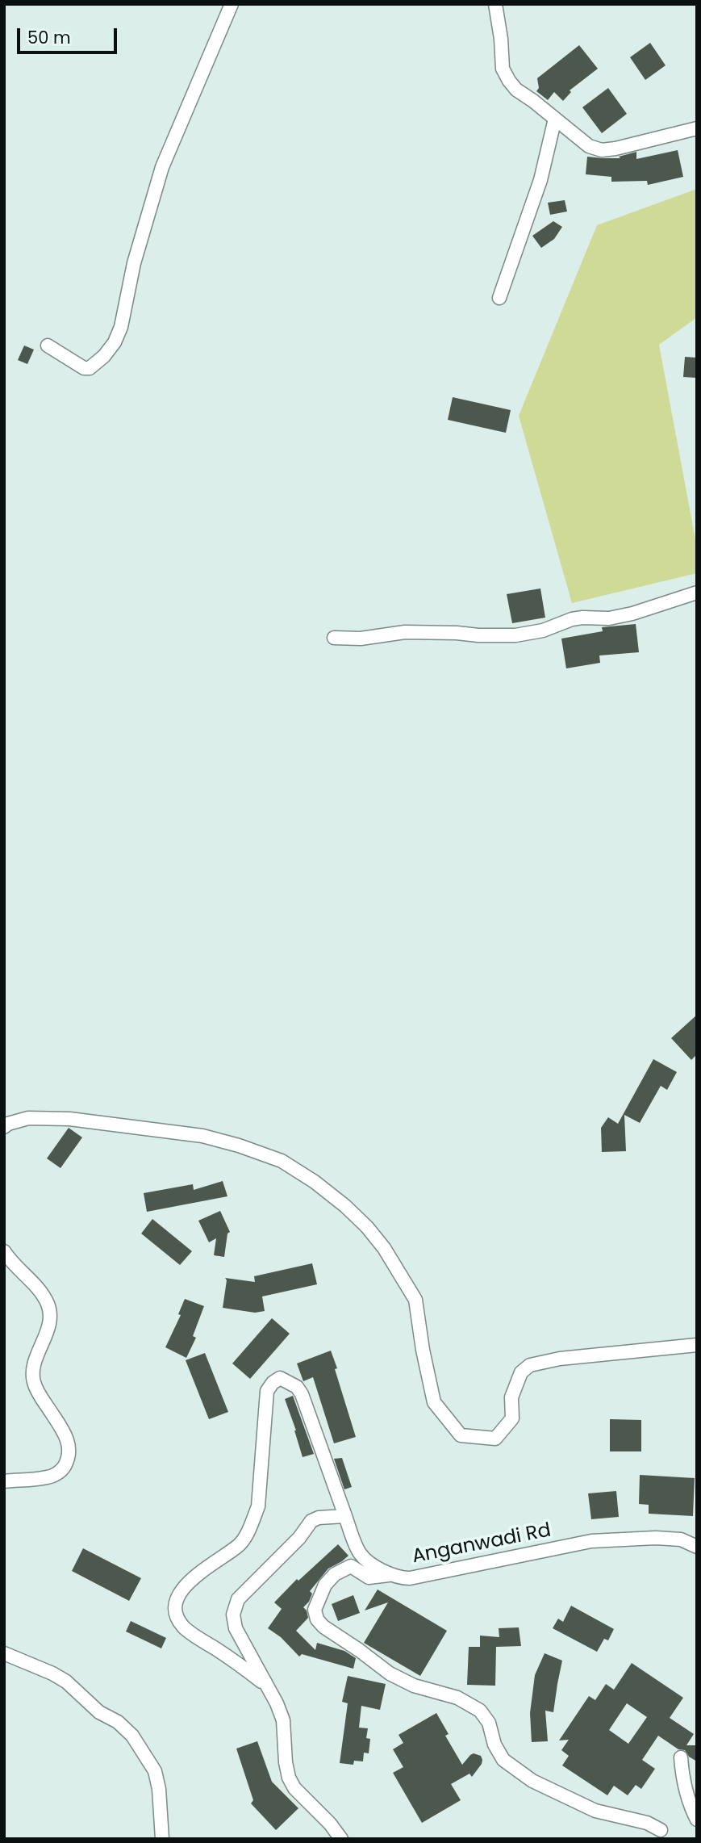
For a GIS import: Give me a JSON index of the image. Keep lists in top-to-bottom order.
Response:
{
  "streets": {
    "street": ["Anganwadi Rd"]
  },
  "scale_bar": "50 m"
}
